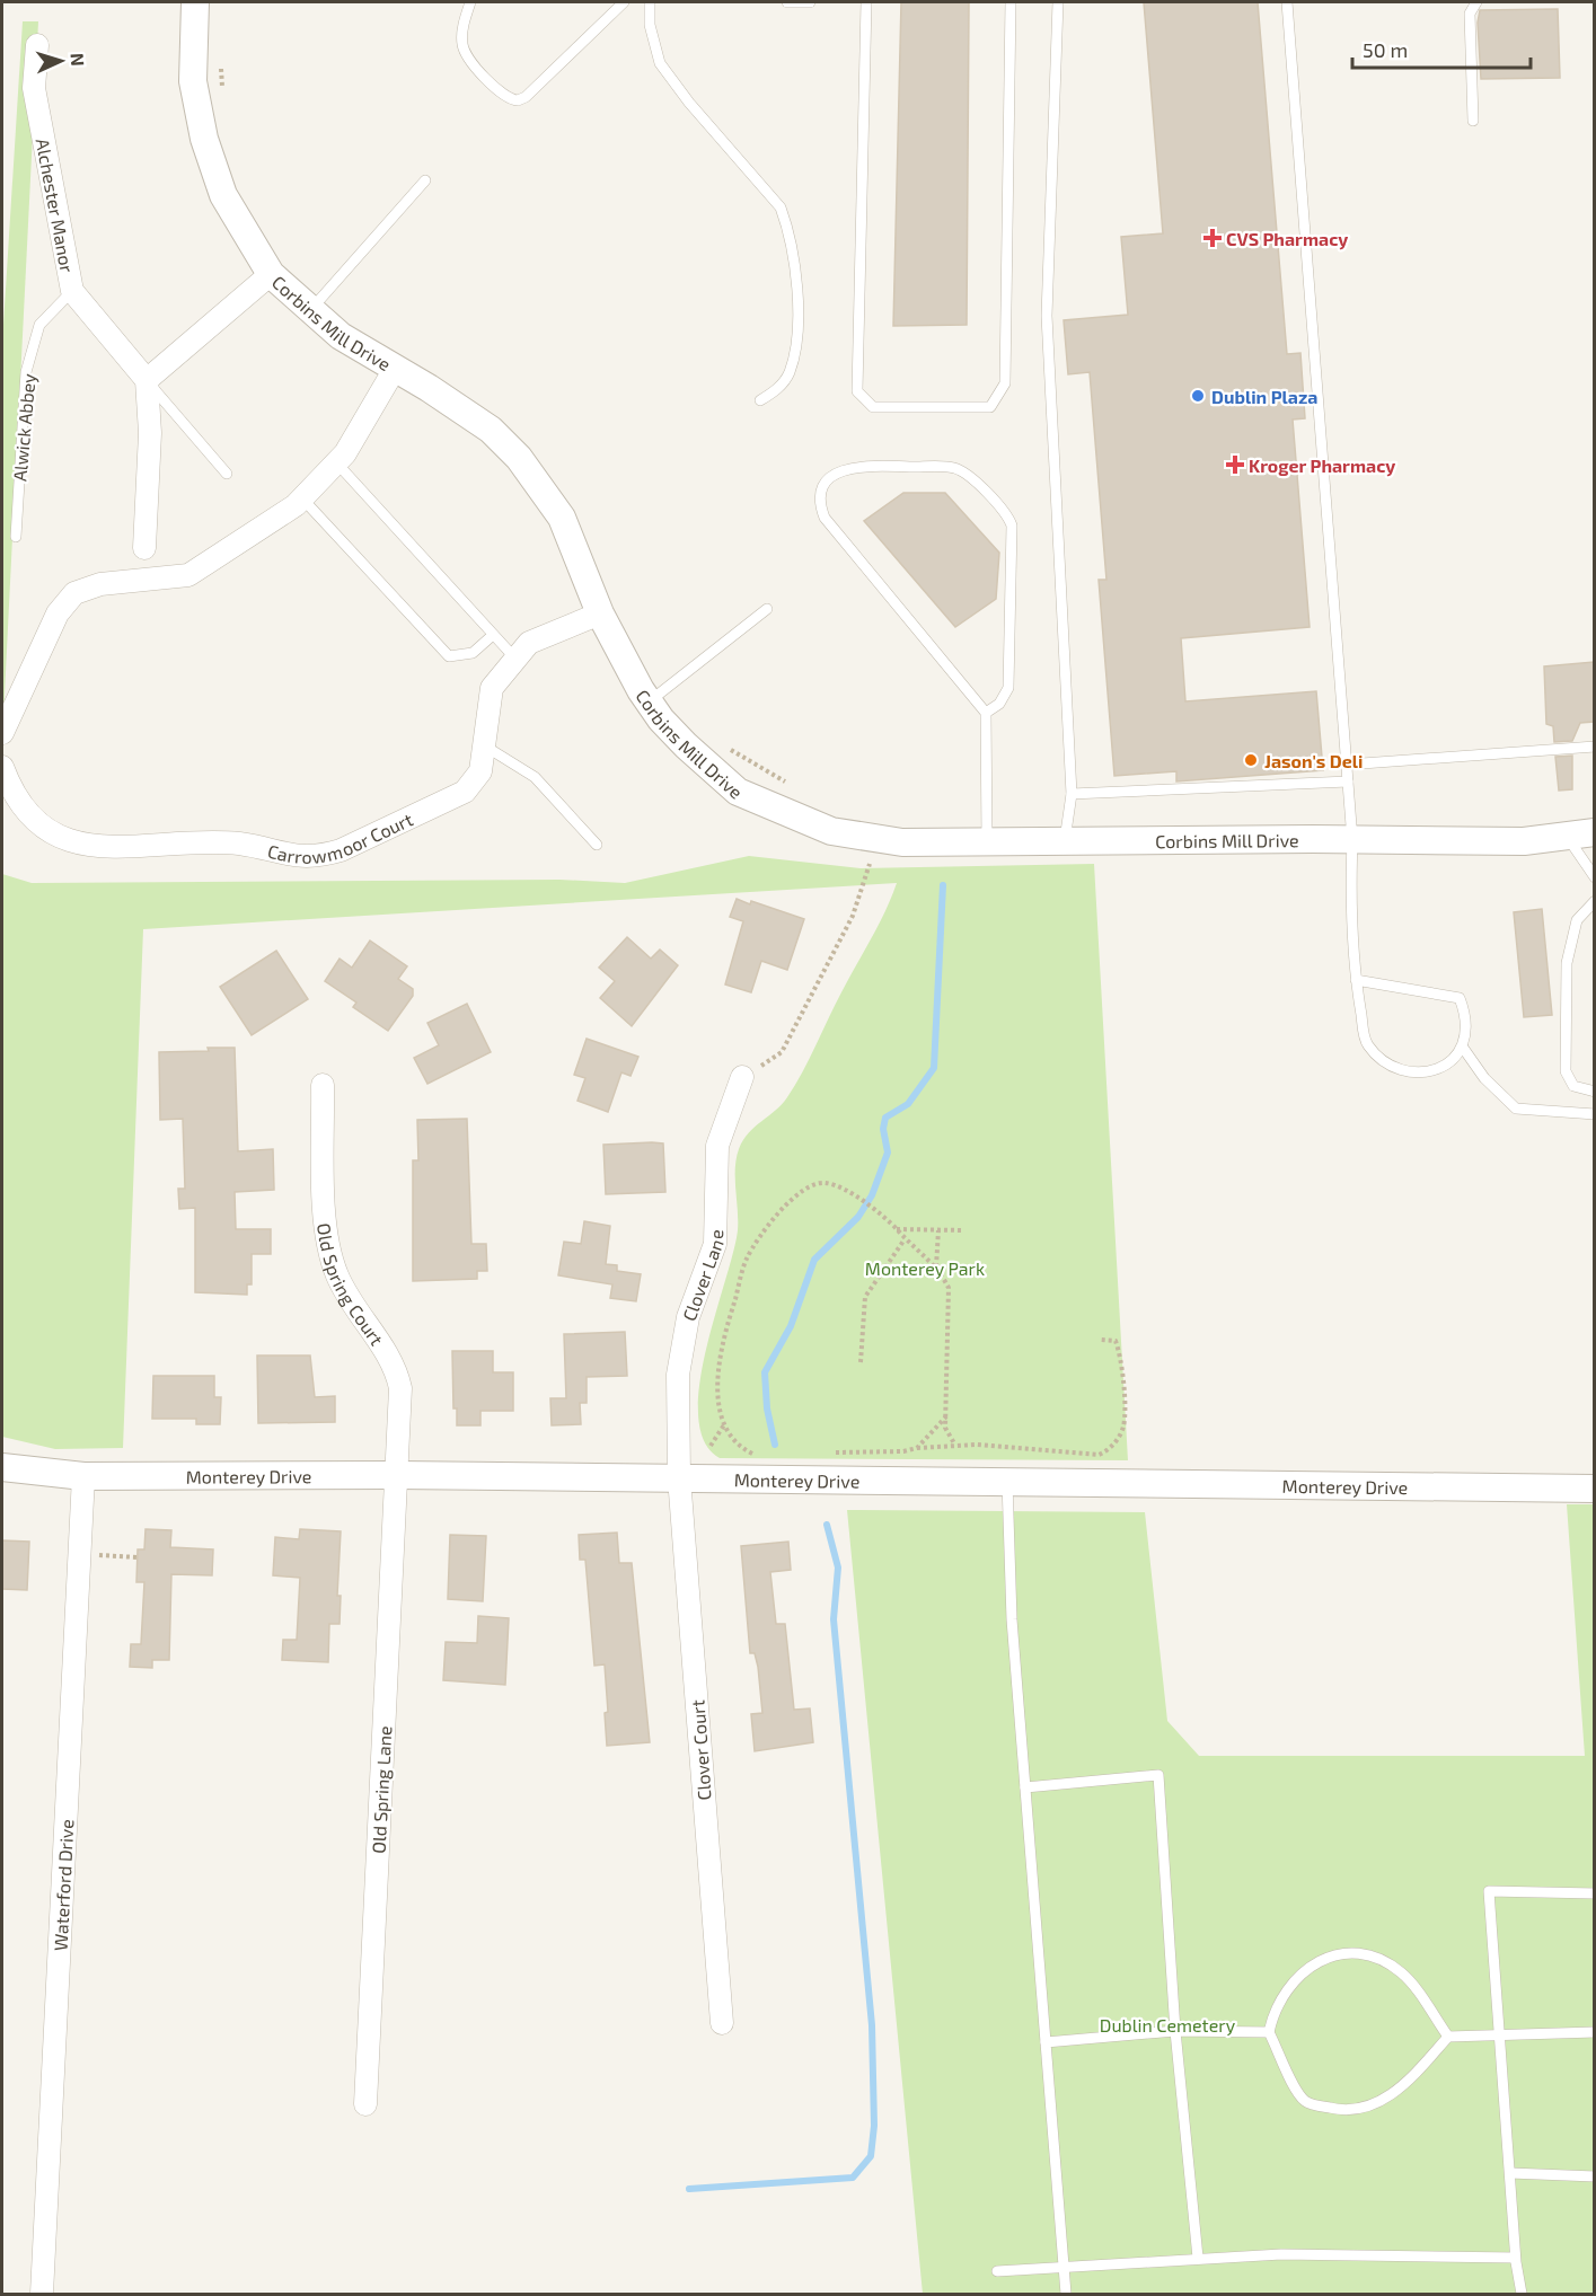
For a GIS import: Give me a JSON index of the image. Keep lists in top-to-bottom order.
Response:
{
  "streets": {
    "street": [
      "Alchester Manor",
      "Corbins Mill Drive",
      "Carrowmoor Court",
      "Clover Lane",
      "Old Spring Court",
      "Monterey Drive",
      "Clover Court",
      "Old Spring Lane",
      "Waterford Drive"
    ],
    "lane": ["Alwick Abbey"]
  },
  "crossings": [
    ["Alchester Manor", "Alwick Abbey"],
    ["Corbins Mill Drive", "Carrowmoor Court"],
    ["Clover Lane", "Monterey Drive"],
    ["Clover Lane", "Clover Court"],
    ["Old Spring Court", "Monterey Drive"],
    ["Old Spring Court", "Old Spring Lane"],
    ["Monterey Drive", "Clover Court"],
    ["Monterey Drive", "Old Spring Lane"],
    ["Monterey Drive", "Waterford Drive"]
  ],
  "parks": ["Monterey Park", "Dublin Cemetery"],
  "places": {
    "health": ["CVS Pharmacy", "Kroger Pharmacy"],
    "other": ["Dublin Plaza", "Jason's Deli"]
  },
  "scale_bar": "50 m",
  "north": "right"
}
